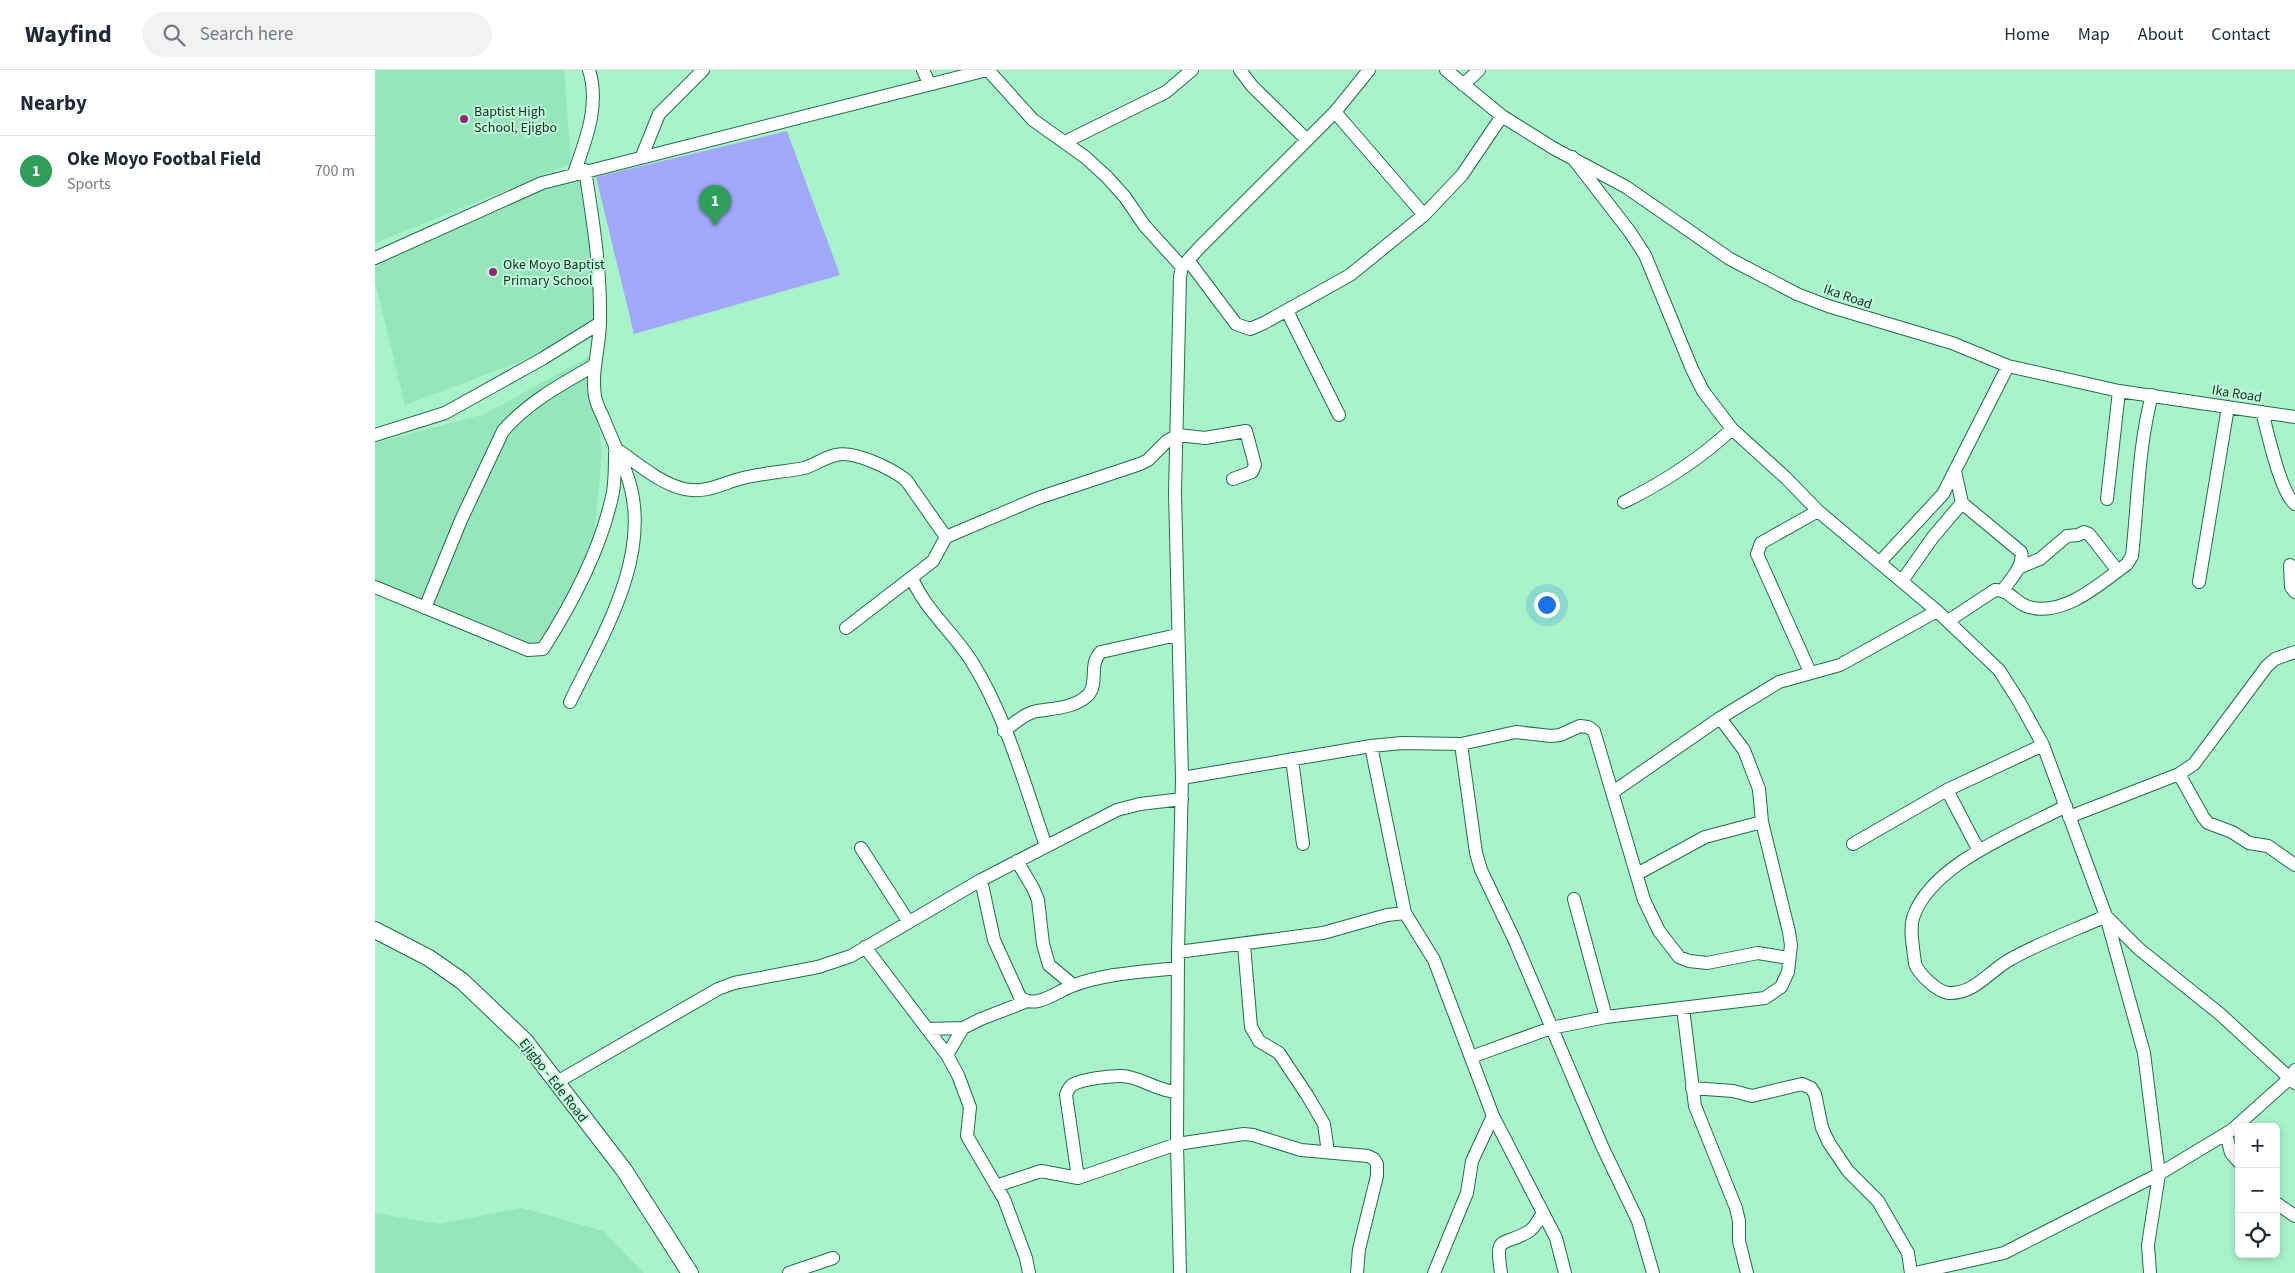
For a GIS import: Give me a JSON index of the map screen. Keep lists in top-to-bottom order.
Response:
{
  "streets": {
    "main road": ["Ejigbo - Ede Road"],
    "street": ["Ika Road"]
  },
  "places": ["Baptist High School, Ejigbo", "Oke Moyo Baptist Primary School"],
  "page": {
    "header": "Wayfind",
    "search": "Search here",
    "nav": [
      "Home",
      "Map",
      "About",
      "Contact"
    ],
    "heading": "Nearby",
    "list": [
      {
        "mark": "1",
        "name": "Oke Moyo Footbal Field",
        "note": "Sports",
        "value": "700 m"
      }
    ],
    "pins": "1",
    "map_buttons": ["+", "−"]
  }
}
